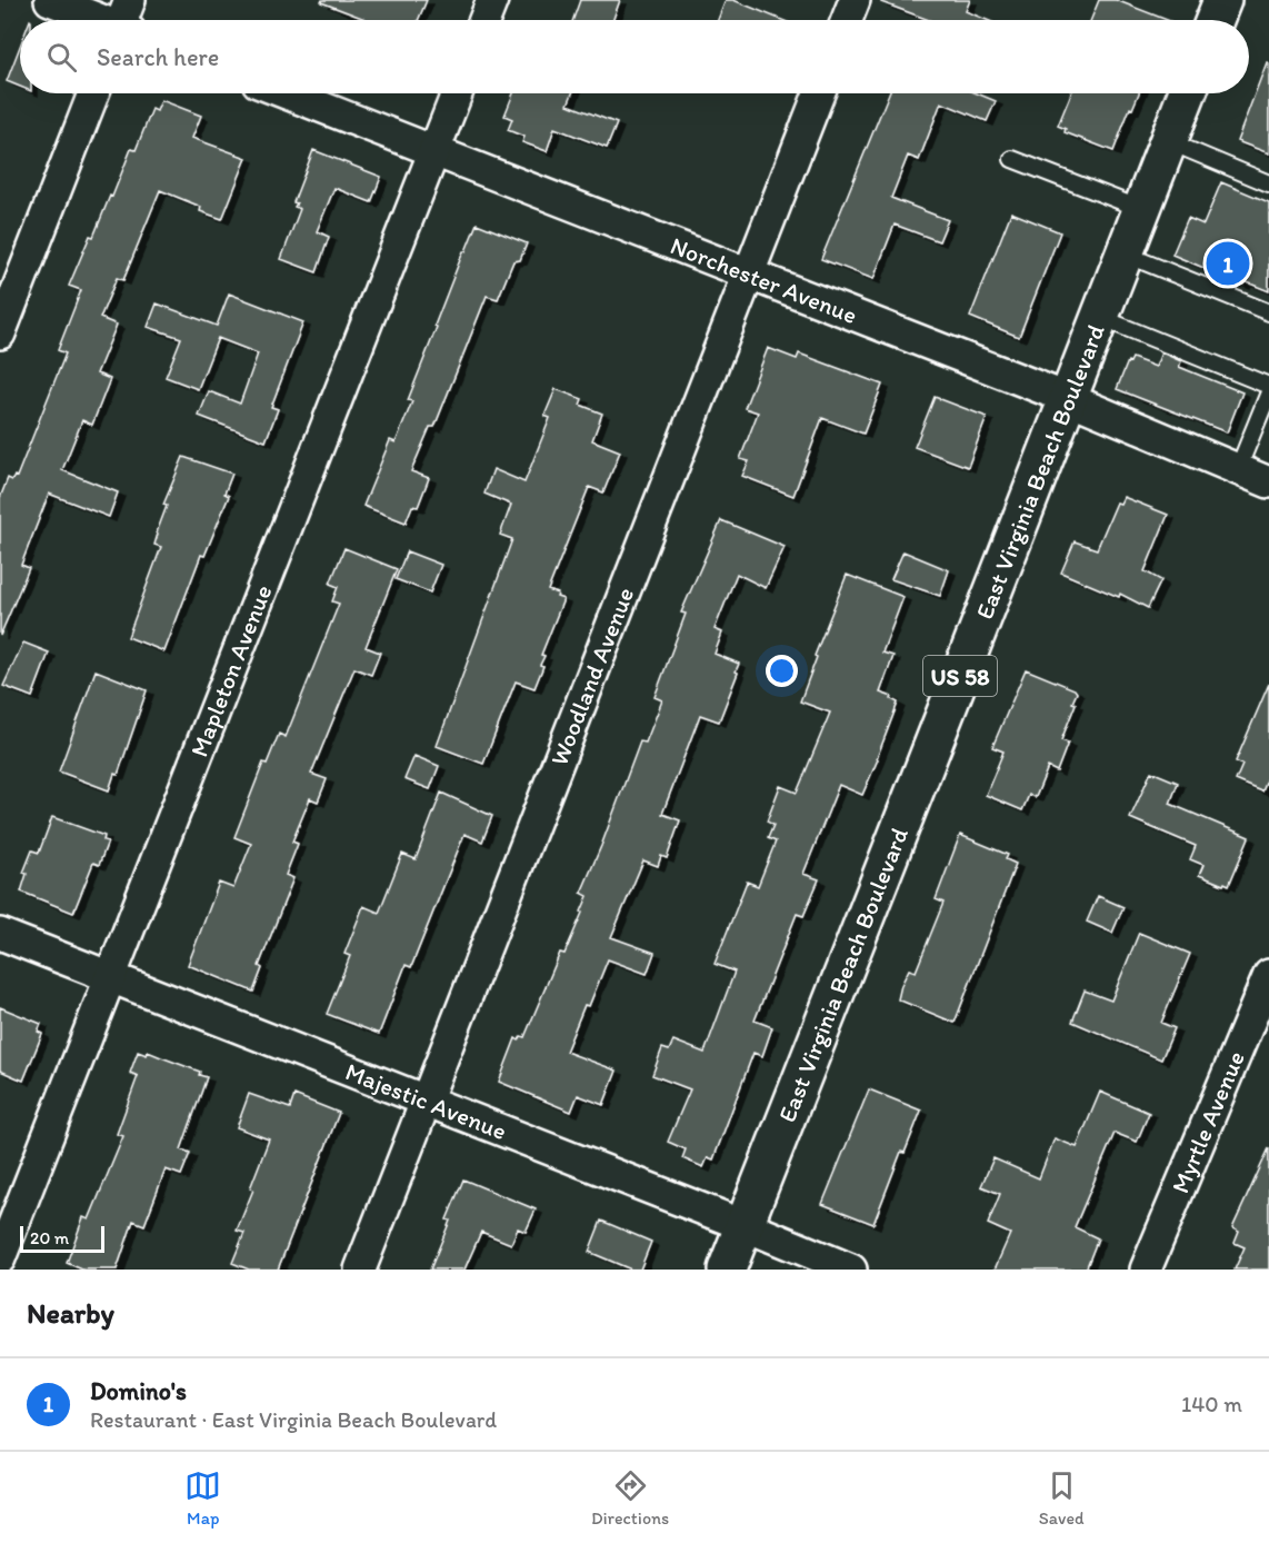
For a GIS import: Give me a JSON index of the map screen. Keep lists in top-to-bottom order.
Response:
{
  "streets": {
    "main road": ["East Virginia Beach Boulevard", "US 58"],
    "street": [
      "Norchester Avenue",
      "Mapleton Avenue",
      "Woodland Avenue",
      "Majestic Avenue",
      "Myrtle Avenue"
    ]
  },
  "crossings": [
    ["Norchester Avenue", "East Virginia Beach Boulevard"],
    ["Norchester Avenue", "Mapleton Avenue"],
    ["Norchester Avenue", "Woodland Avenue"],
    ["East Virginia Beach Boulevard", "Majestic Avenue"],
    ["Mapleton Avenue", "Majestic Avenue"],
    ["Woodland Avenue", "Majestic Avenue"]
  ],
  "scale_bar": "20 m",
  "page": {
    "search": "Search here",
    "pins": "1",
    "scale": "20 m",
    "heading": "Nearby",
    "list": [
      {
        "mark": "1",
        "name": "Domino's",
        "note": "Restaurant · East Virginia Beach Boulevard",
        "value": "140 m"
      }
    ],
    "nav": ["Map", "Directions", "Saved"]
  }
}
